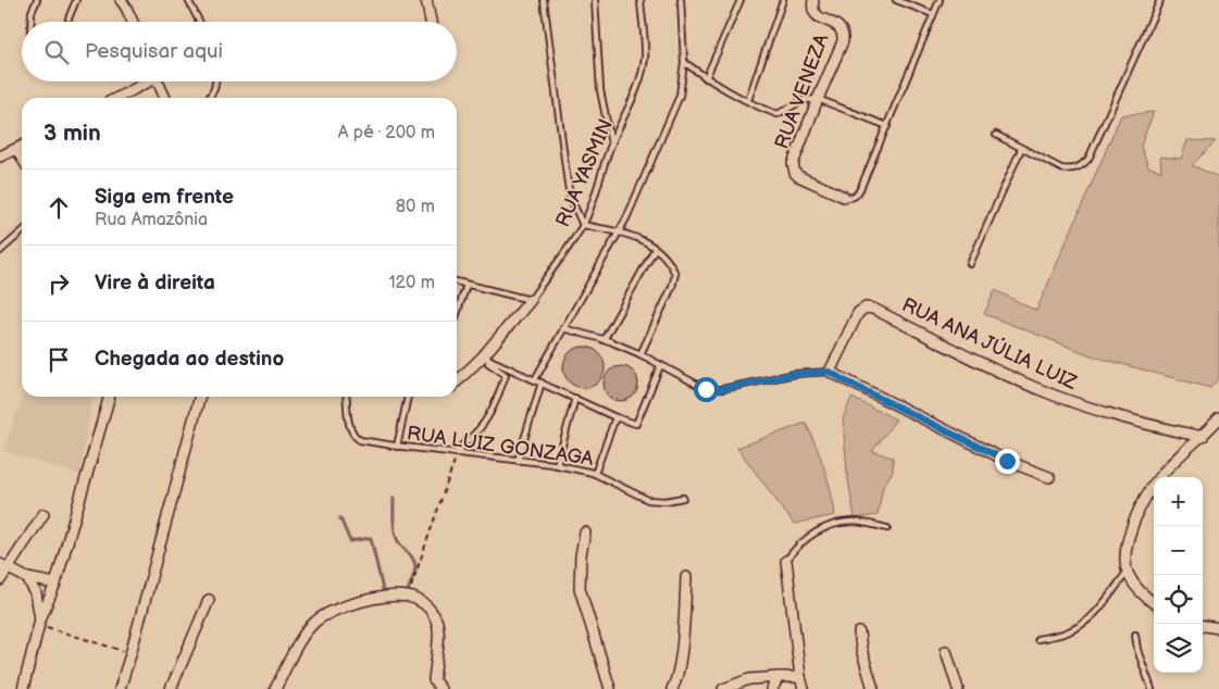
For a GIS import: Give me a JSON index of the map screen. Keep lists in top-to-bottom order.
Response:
{
  "streets": {
    "street": ["RUA VENEZA", "RUA ANA JÚLIA LUIZ"],
    "lane": ["RUA YASMIN", "RUA LUIZ GONZAGA"]
  },
  "page": {
    "search": "Pesquisar aqui",
    "heading": ["3 min", "A pé · 200 m"],
    "list": [
      ["Siga em frente", "Rua Amazônia", "80 m"],
      ["Vire à direita", "120 m"],
      "Chegada ao destino"
    ],
    "map_buttons": ["+", "−"]
  }
}
